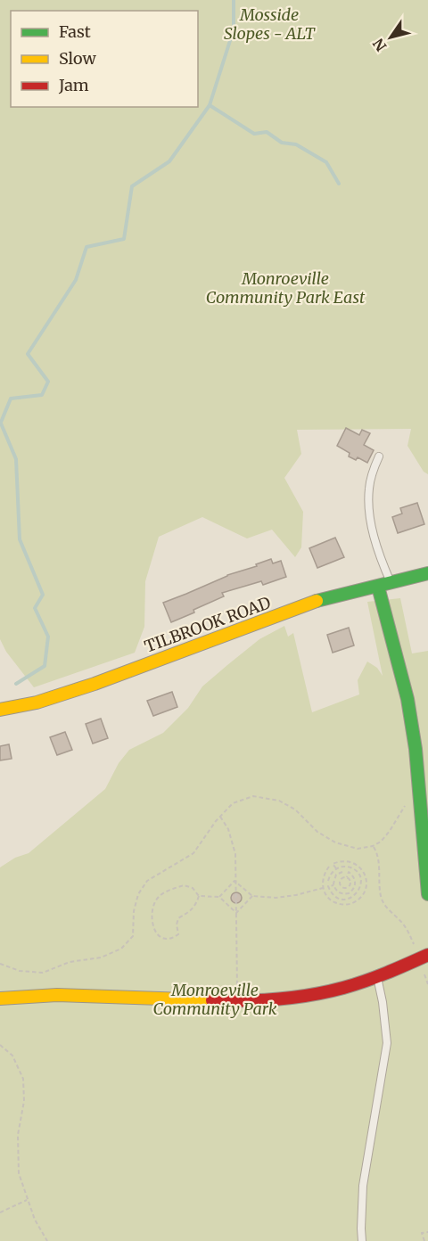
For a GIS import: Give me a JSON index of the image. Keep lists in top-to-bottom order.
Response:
{
  "streets": {
    "street": ["TILBROOK ROAD"]
  },
  "parks": ["Mosside Slopes - ALT", "Monroeville Community Park East", "Monroeville Community Park"],
  "legend": ["Fast", "Slow", "Jam"],
  "north": "bottom left"
}
